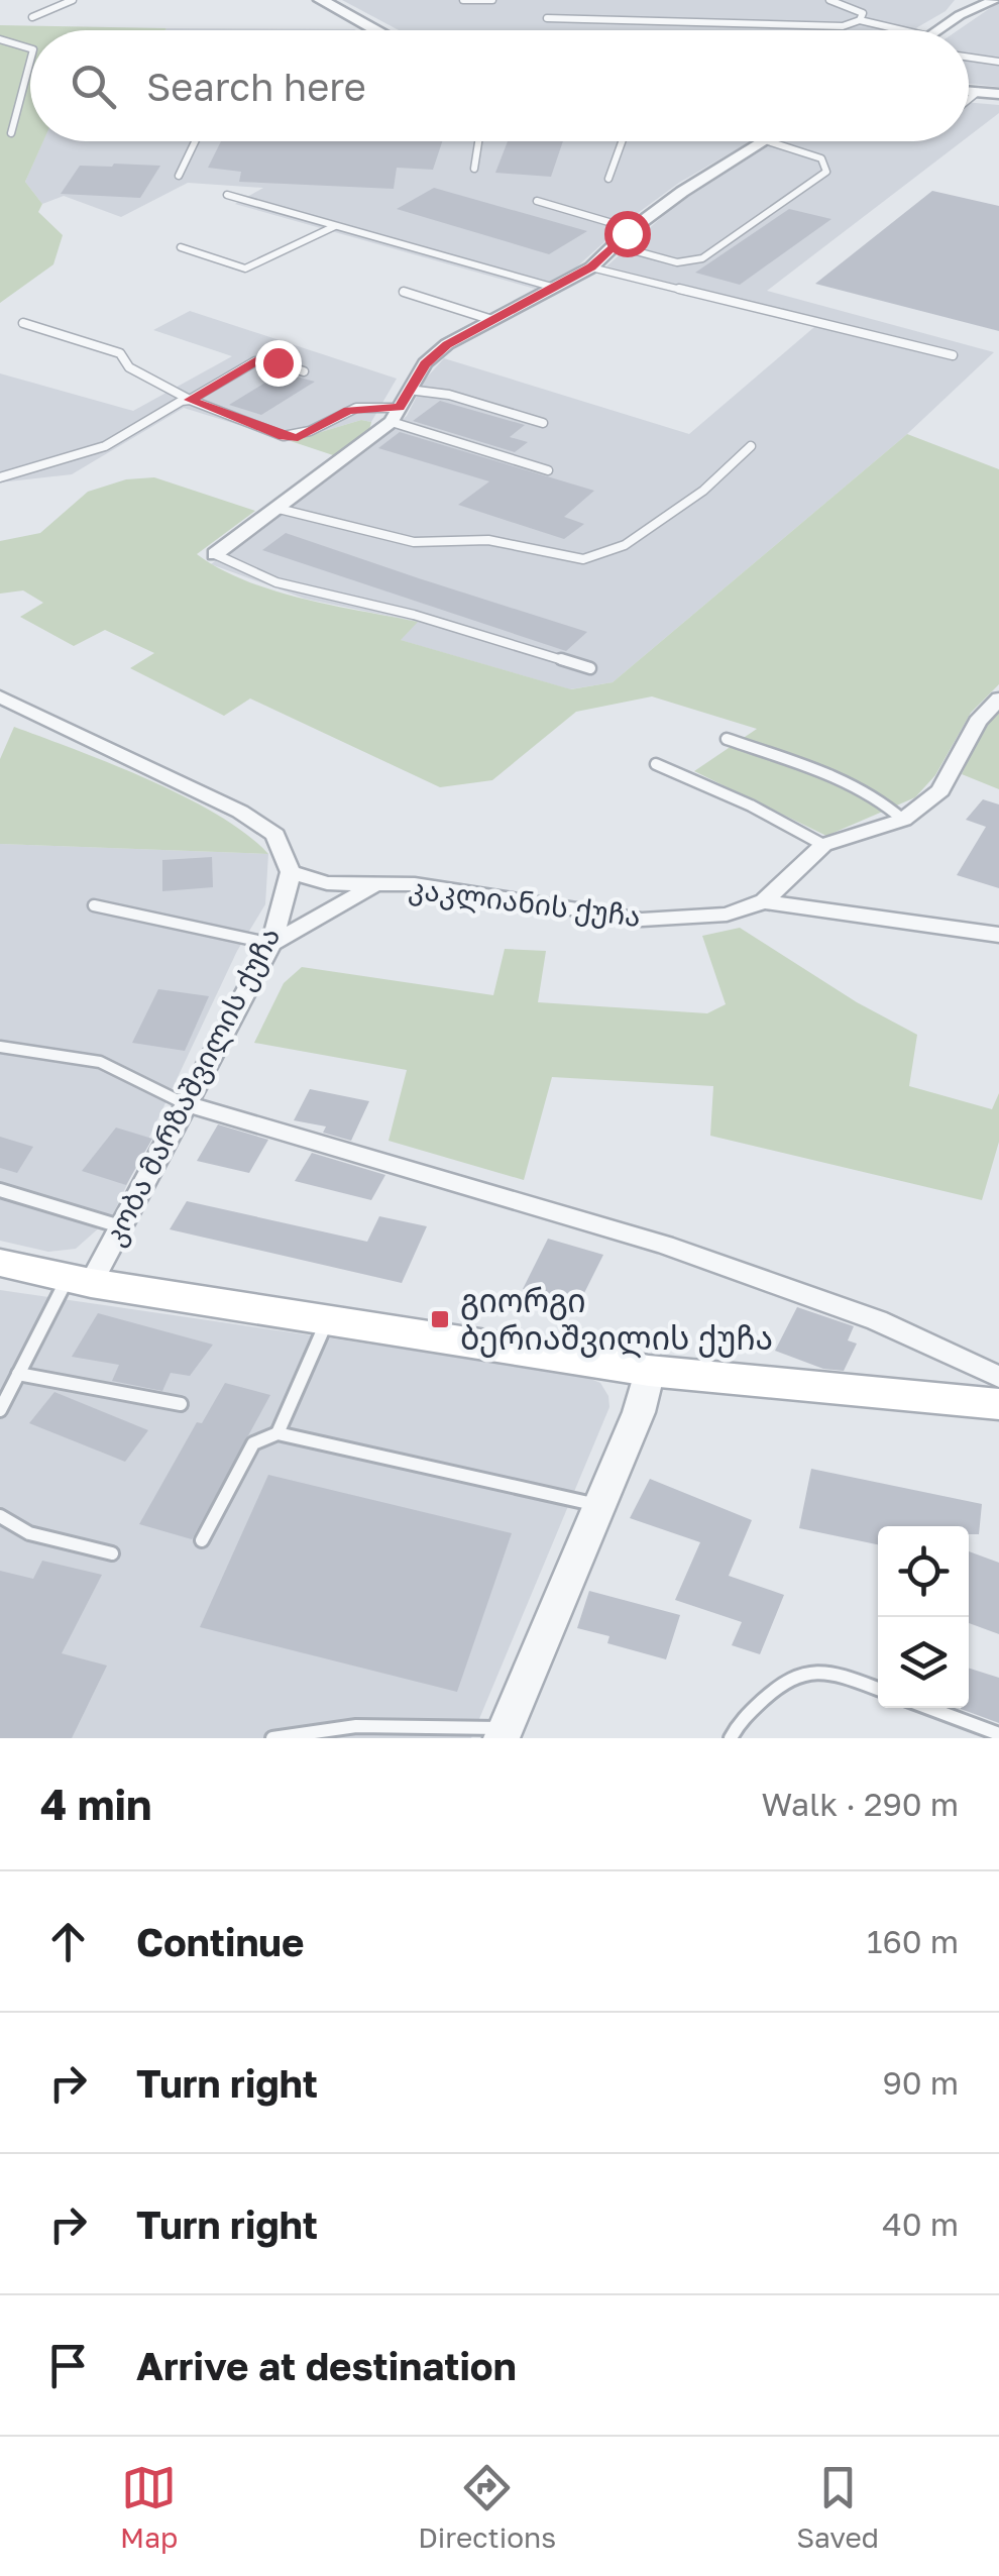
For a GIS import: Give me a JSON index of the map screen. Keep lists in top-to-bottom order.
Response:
{
  "streets": {
    "street": ["კაკლიანის ქუჩა", "კობა მარზაშვილის ქუჩა"]
  },
  "crossings": [
    ["კაკლიანის ქუჩა", "კობა მარზაშვილის ქუჩა"]
  ],
  "places": {
    "transit": ["გიორგი ბერიაშვილის ქუჩა"]
  },
  "page": {
    "search": "Search here",
    "heading": ["4 min", "Walk · 290 m"],
    "list": [
      ["Continue", "160 m"],
      ["Turn right", "90 m"],
      ["Turn right", "40 m"],
      "Arrive at destination"
    ],
    "nav": ["Map", "Directions", "Saved"]
  }
}
